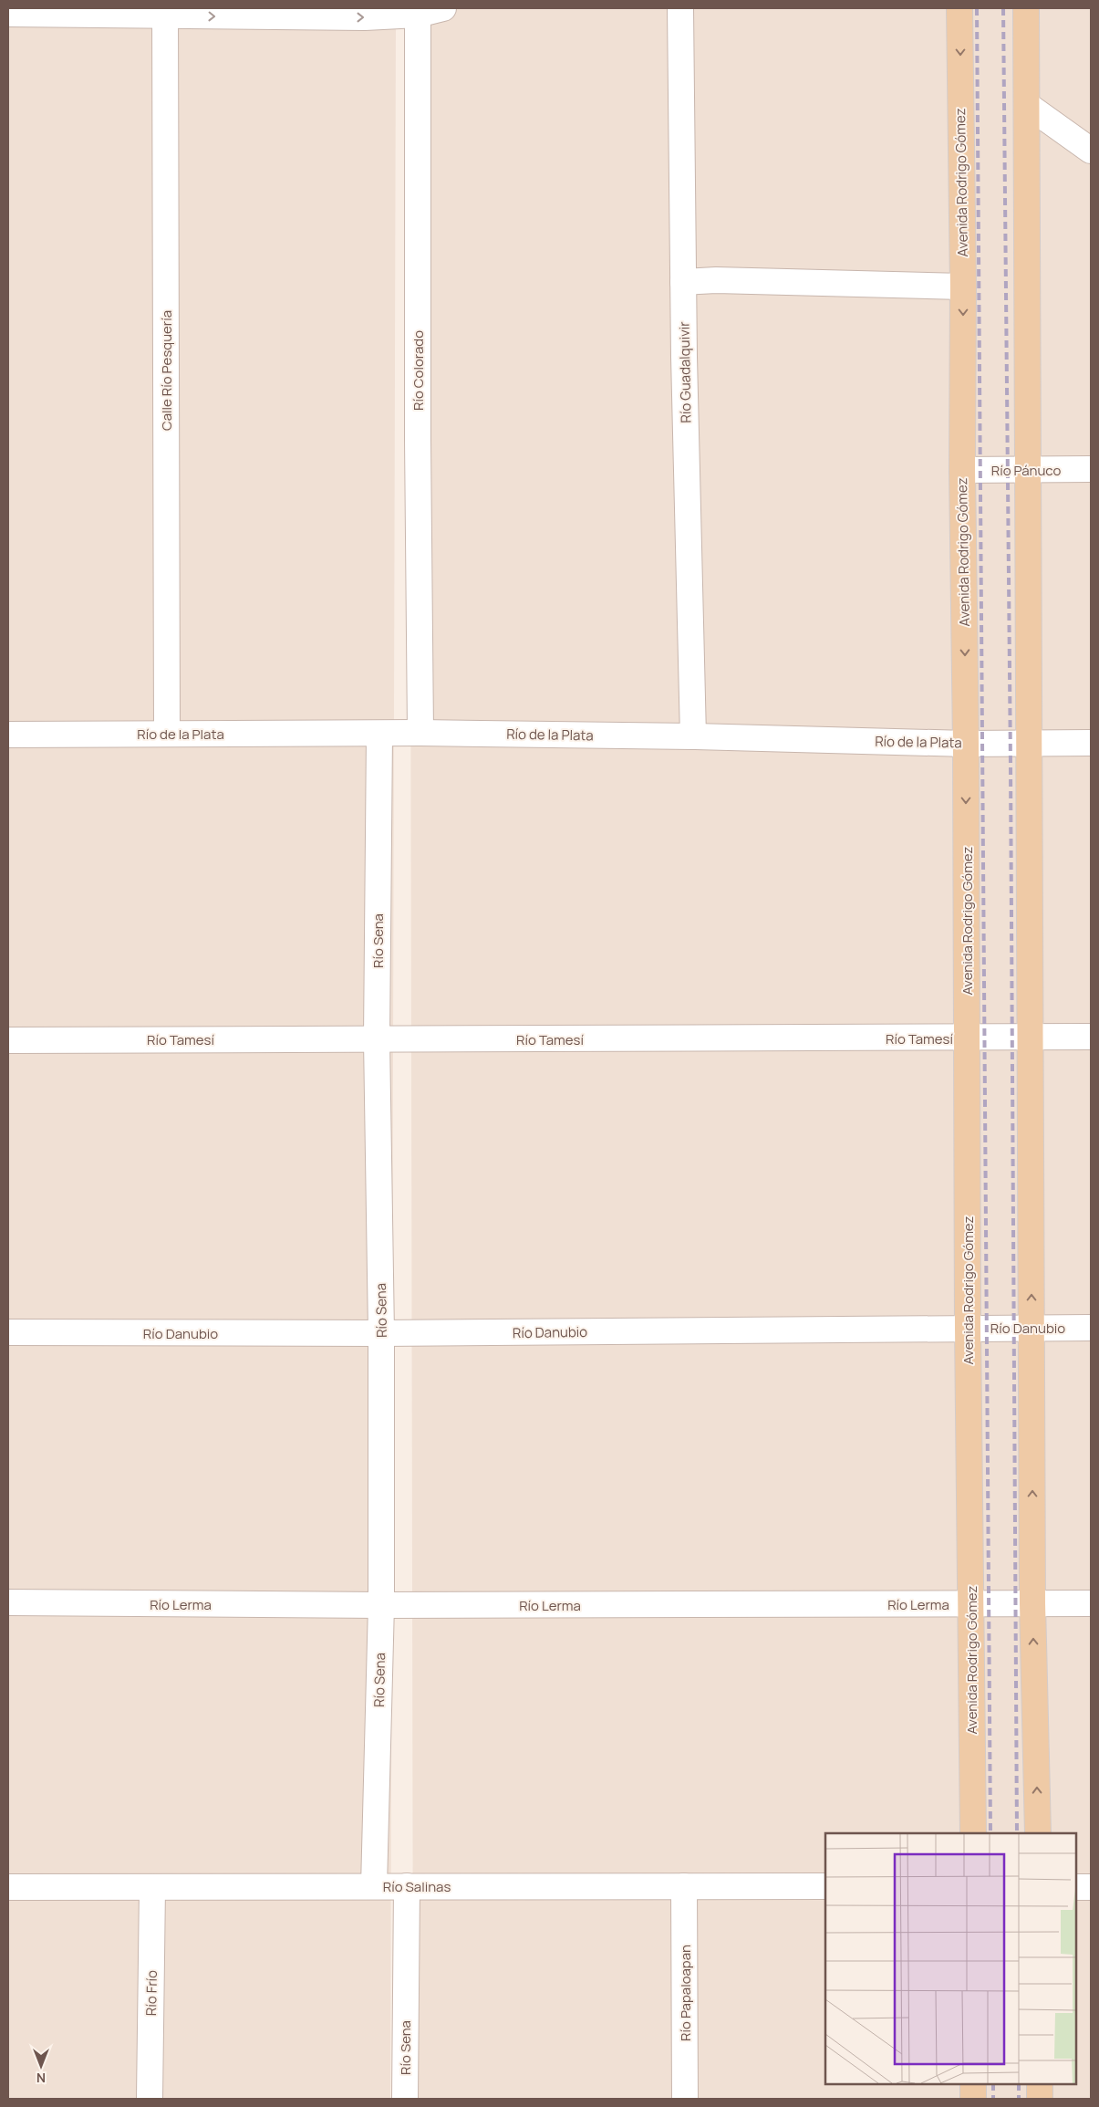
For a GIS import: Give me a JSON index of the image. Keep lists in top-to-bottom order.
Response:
{
  "streets": {
    "main road": ["Avenida Rodrigo Gómez"],
    "street": [
      "Calle Río Pesquería",
      "Río Colorado",
      "Río Guadalquivir",
      "Río Pánuco",
      "Río de la Plata",
      "Río Sena",
      "Río Tamesí",
      "Río Danubio",
      "Río Lerma",
      "Río Salinas",
      "Río Frío",
      "Río Papaloapan"
    ]
  },
  "crossings": [
    ["Avenida Rodrigo Gómez", "Río Pánuco"],
    ["Avenida Rodrigo Gómez", "Río de la Plata"],
    ["Avenida Rodrigo Gómez", "Río Tamesí"],
    ["Avenida Rodrigo Gómez", "Río Danubio"],
    ["Avenida Rodrigo Gómez", "Río Lerma"],
    ["Calle Río Pesquería", "Río de la Plata"],
    ["Río Colorado", "Río de la Plata"],
    ["Río Guadalquivir", "Río de la Plata"],
    ["Río de la Plata", "Río Sena"],
    ["Río Sena", "Río Tamesí"],
    ["Río Sena", "Río Danubio"],
    ["Río Sena", "Río Lerma"],
    ["Río Sena", "Río Salinas"],
    ["Río Salinas", "Río Frío"],
    ["Río Salinas", "Río Papaloapan"]
  ],
  "north": "bottom"
}
